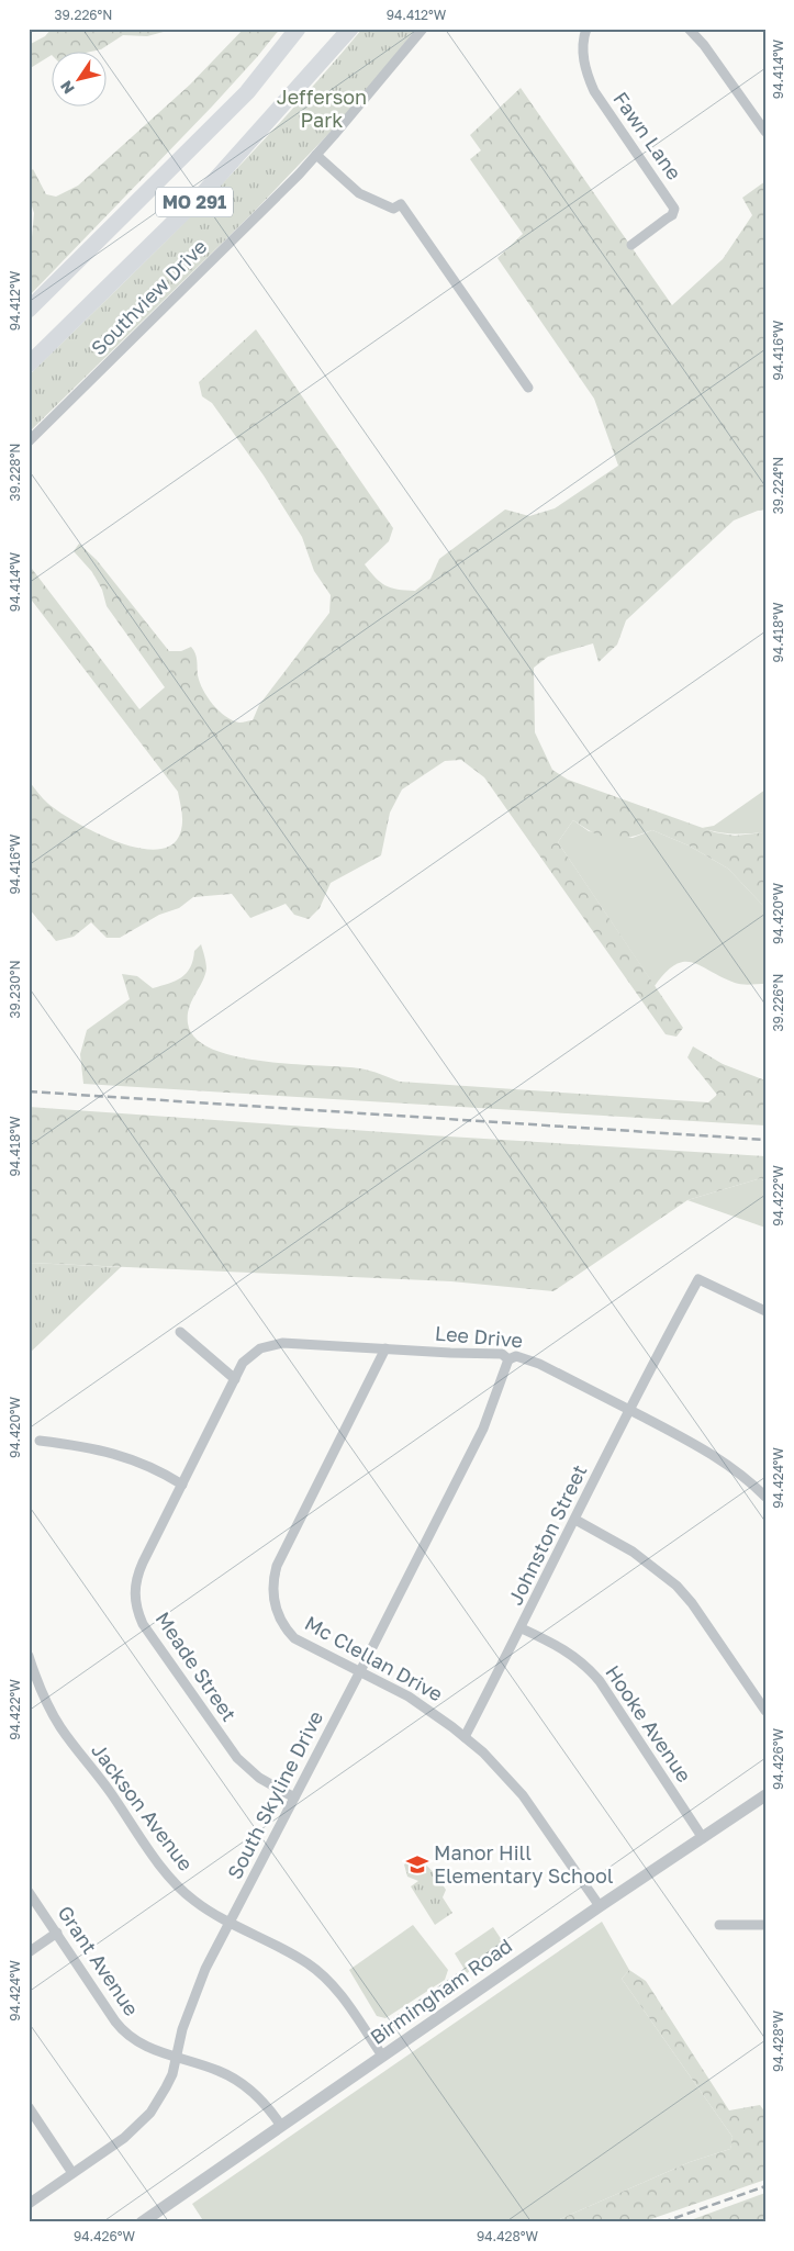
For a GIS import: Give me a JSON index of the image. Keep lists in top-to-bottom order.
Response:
{
  "streets": {
    "highway": ["MO 291"],
    "street": [
      "Fawn Lane",
      "Southview Drive",
      "Lee Drive",
      "Johnston Street",
      "Mc Clellan Drive",
      "Meade Street",
      "Hooke Avenue",
      "South Skyline Drive",
      "Jackson Avenue",
      "Grant Avenue",
      "Birmingham Road"
    ]
  },
  "crossings": [
    ["Lee Drive", "Johnston Street"],
    ["Lee Drive", "Mc Clellan Drive"],
    ["Lee Drive", "Meade Street"],
    ["Lee Drive", "South Skyline Drive"],
    ["Johnston Street", "Mc Clellan Drive"],
    ["Johnston Street", "Hooke Avenue"],
    ["Mc Clellan Drive", "South Skyline Drive"],
    ["Mc Clellan Drive", "Birmingham Road"],
    ["Meade Street", "South Skyline Drive"],
    ["Hooke Avenue", "Birmingham Road"],
    ["South Skyline Drive", "Jackson Avenue"],
    ["South Skyline Drive", "Grant Avenue"],
    ["Jackson Avenue", "Birmingham Road"],
    ["Grant Avenue", "Birmingham Road"]
  ],
  "parks": ["Jefferson Park"],
  "places": {
    "school or university": ["Manor Hill Elementary School"]
  },
  "north": "bottom left",
  "coordinates": [
    "39.226°N",
    "94.412°W",
    "94.414°W",
    "94.416°W",
    "39.228°N",
    "39.224°N",
    "94.418°W",
    "94.420°W",
    "39.230°N",
    "94.422°W",
    "94.424°W",
    "94.426°W",
    "94.428°W"
  ]
}
